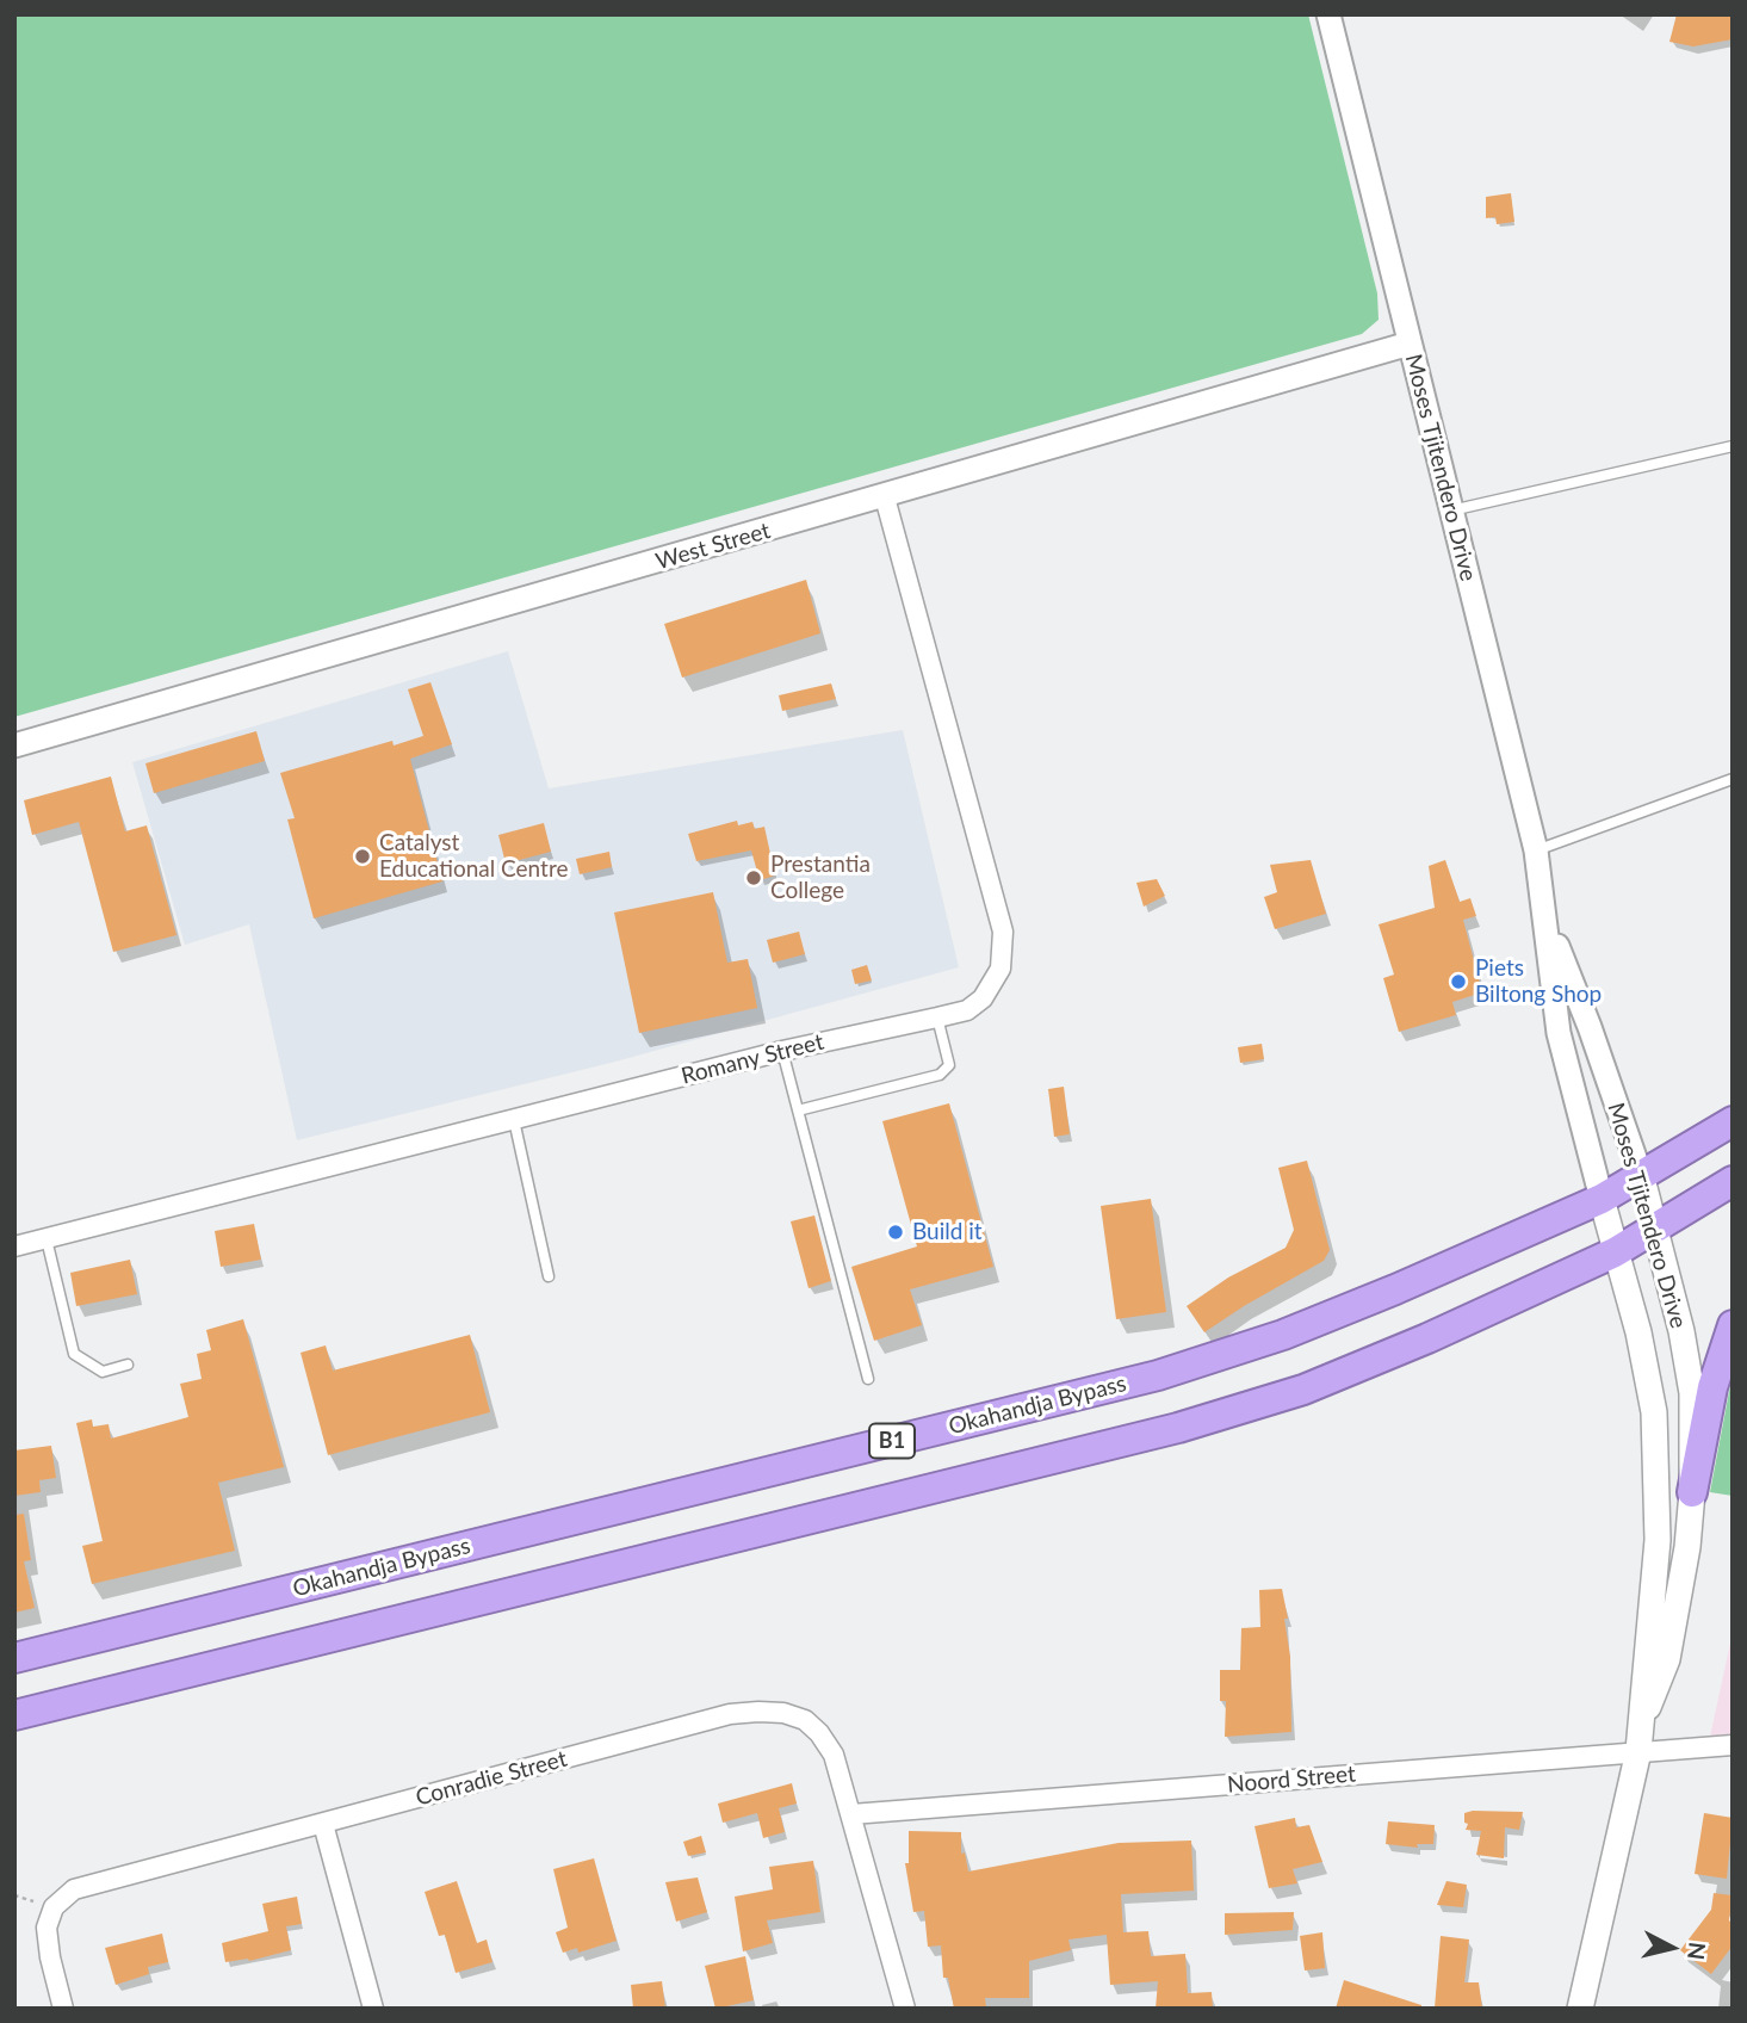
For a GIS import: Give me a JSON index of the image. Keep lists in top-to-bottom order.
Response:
{
  "streets": {
    "highway": ["Okahandja Bypass", "B1"],
    "main road": ["Moses Tjitendero Drive"],
    "street": [
      "West Street",
      "Romany Street",
      "Conradie Street",
      "Noord Street"
    ]
  },
  "crossings": [
    ["Moses Tjitendero Drive", "West Street"],
    ["Moses Tjitendero Drive", "Okahandja Bypass"],
    ["Moses Tjitendero Drive", "Noord Street"],
    ["West Street", "Romany Street"],
    ["Conradie Street", "Noord Street"]
  ],
  "places": [
    "Catalyst Educational Centre",
    "Prestantia College",
    "Piets Biltong Shop",
    "Build it"
  ],
  "north": "right"
}
